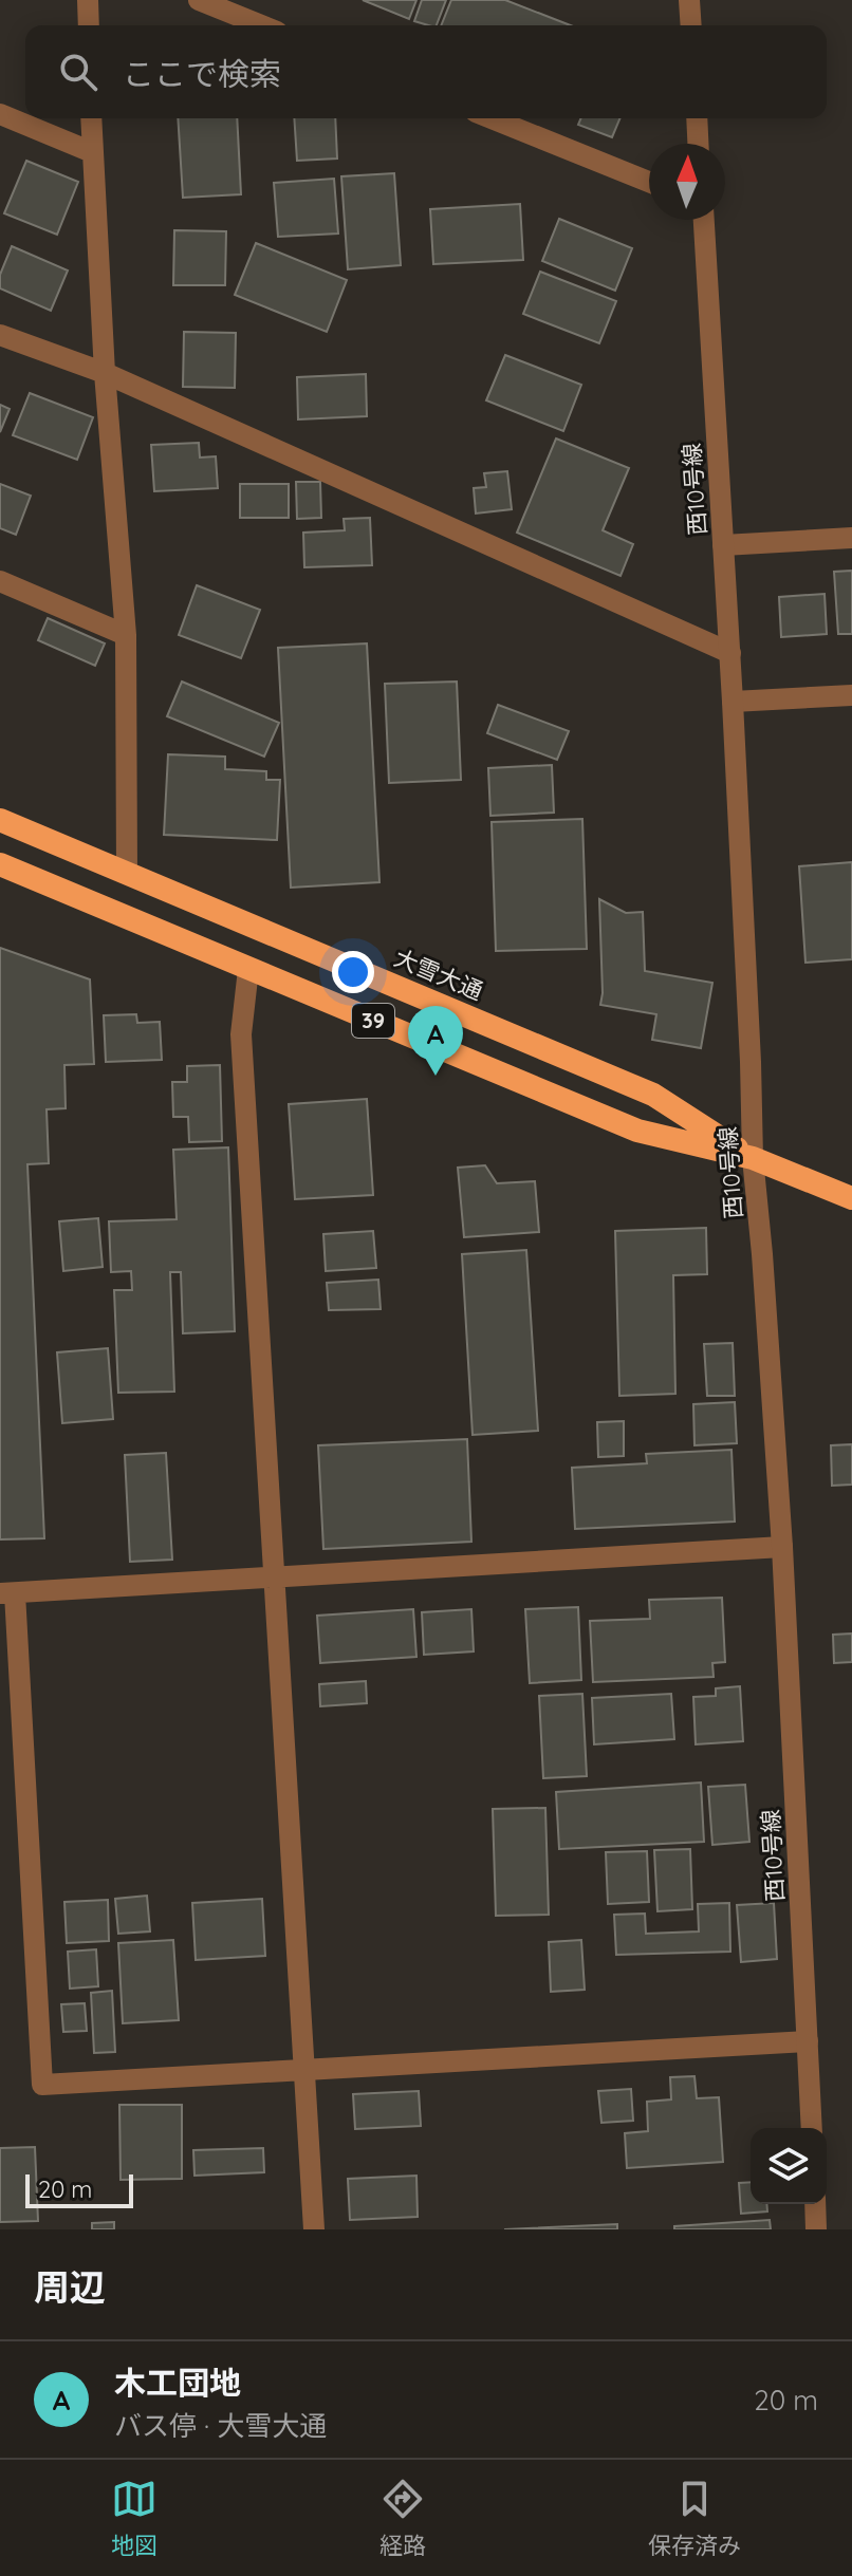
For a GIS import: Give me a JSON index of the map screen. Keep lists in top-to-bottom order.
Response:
{
  "streets": {
    "highway": ["大雪大通", "39"],
    "street": ["西10号線"]
  },
  "crossings": [
    ["西10号線", "大雪大通"]
  ],
  "scale_bar": "20 m",
  "north": "top",
  "page": {
    "search": "ここで検索",
    "pins": "A",
    "scale": "20 m",
    "heading": "周辺",
    "list": [
      {
        "mark": "A",
        "name": "木工団地",
        "note": "バス停 · 大雪大通",
        "value": "20 m"
      }
    ],
    "nav": ["地図", "経路", "保存済み"]
  }
}
